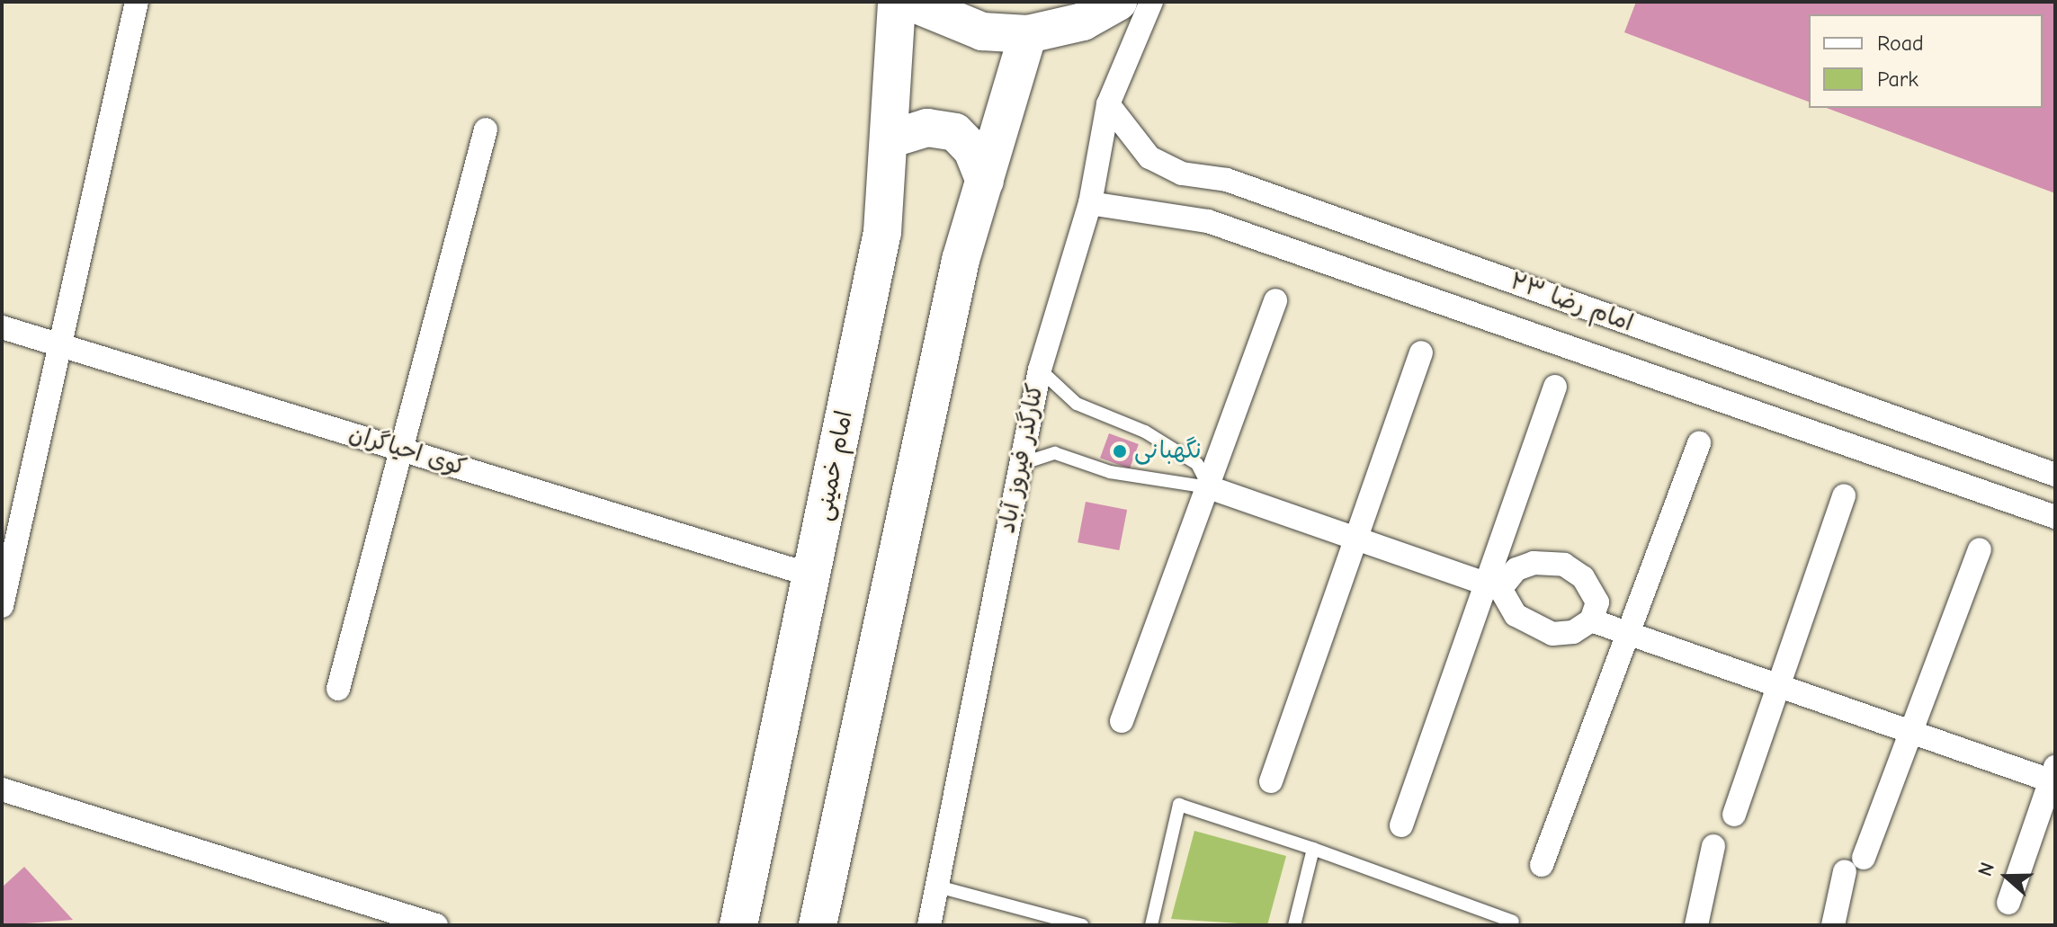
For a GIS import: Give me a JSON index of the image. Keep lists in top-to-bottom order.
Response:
{
  "streets": {
    "main road": ["امام خمینی"],
    "street": ["امام رضا ۲۳", "کوی احیاگران", "کنارگذر فیروز آباد"]
  },
  "crossings": [
    ["امام رضا ۲۳", "کنارگذر فیروز آباد"],
    ["کوی احیاگران", "امام خمینی"]
  ],
  "places": ["نگهبانی"],
  "legend": ["Road", "Park"],
  "north": "left"
}
